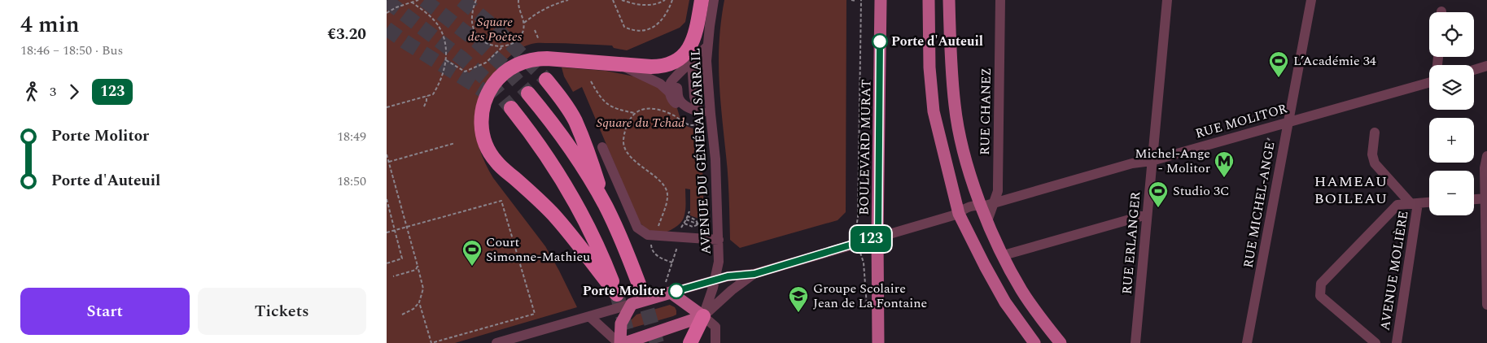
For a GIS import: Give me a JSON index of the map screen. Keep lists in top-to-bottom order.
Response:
{
  "streets": {
    "main road": ["BOULEVARD MURAT"],
    "street": [
      "RUE CHANEZ",
      "RUE MOLITOR",
      "AVENUE DU GÉNÉRAL SARRAIL",
      "RUE MICHEL-ANGE",
      "RUE ERLANGER",
      "AVENUE MOLIÈRE"
    ]
  },
  "crossings": [
    ["RUE CHANEZ", "RUE MOLITOR"],
    ["RUE MOLITOR", "BOULEVARD MURAT"],
    ["RUE MOLITOR", "RUE MICHEL-ANGE"],
    ["RUE MOLITOR", "RUE ERLANGER"]
  ],
  "districts": ["HAMEAU BOILEAU"],
  "parks": ["Square des Poètes", "Square du Tchad"],
  "places": {
    "other": ["Porte d'Auteuil", "Porte Molitor"],
    "sports": ["L’Académie 34", "Studio 3C", "Court Simonne-Mathieu"],
    "metro station": ["Michel-Ange - Molitor"],
    "school or university": ["Groupe Scolaire Jean de La Fontaine"]
  },
  "lines": ["bus line 123"],
  "page": {
    "heading": ["4 min", "18:46 – 18:50 · Bus", "€3.20"],
    "on_map": "123",
    "map_buttons": ["+", "−"],
    "legs": ["3", "123"],
    "list": [
      {
        "name": "Porte Molitor",
        "value": "18:49"
      },
      {
        "name": "Porte d'Auteuil",
        "value": "18:50"
      }
    ],
    "buttons": ["Start", "Tickets"]
  }
}
